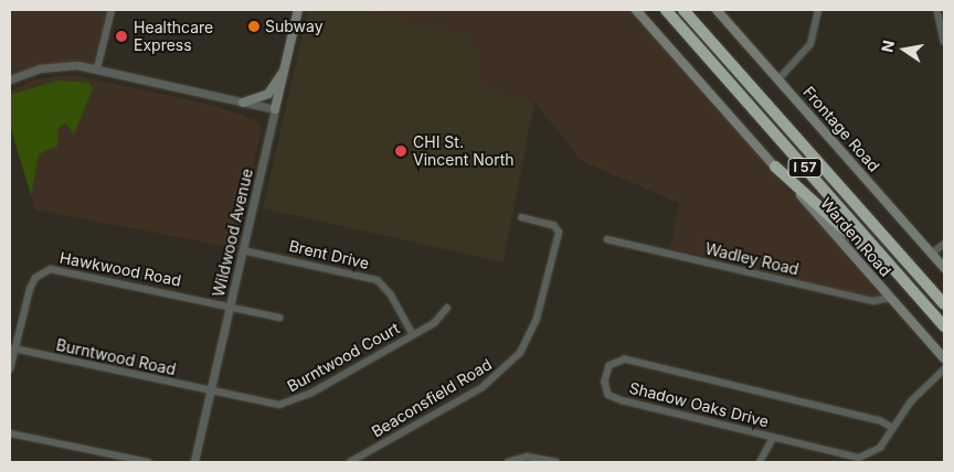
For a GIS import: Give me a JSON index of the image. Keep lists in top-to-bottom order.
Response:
{
  "streets": {
    "highway": ["I 57"],
    "main road": ["Frontage Road", "Wildwood Avenue", "Warden Road"],
    "street": [
      "Brent Drive",
      "Wadley Road",
      "Hawkwood Road",
      "Burntwood Road",
      "Burntwood Court",
      "Beaconsfield Road",
      "Shadow Oaks Drive"
    ]
  },
  "crossings": [
    ["Wildwood Avenue", "Brent Drive"],
    ["Wildwood Avenue", "Hawkwood Road"],
    ["Wildwood Avenue", "Burntwood Road"],
    ["Wildwood Avenue", "Burntwood Court"],
    ["Warden Road", "Wadley Road"],
    ["Brent Drive", "Burntwood Court"],
    ["Hawkwood Road", "Burntwood Road"],
    ["Burntwood Road", "Burntwood Court"]
  ],
  "places": ["Subway", "Healthcare Express", "CHI St. Vincent North"],
  "north": "left"
}
